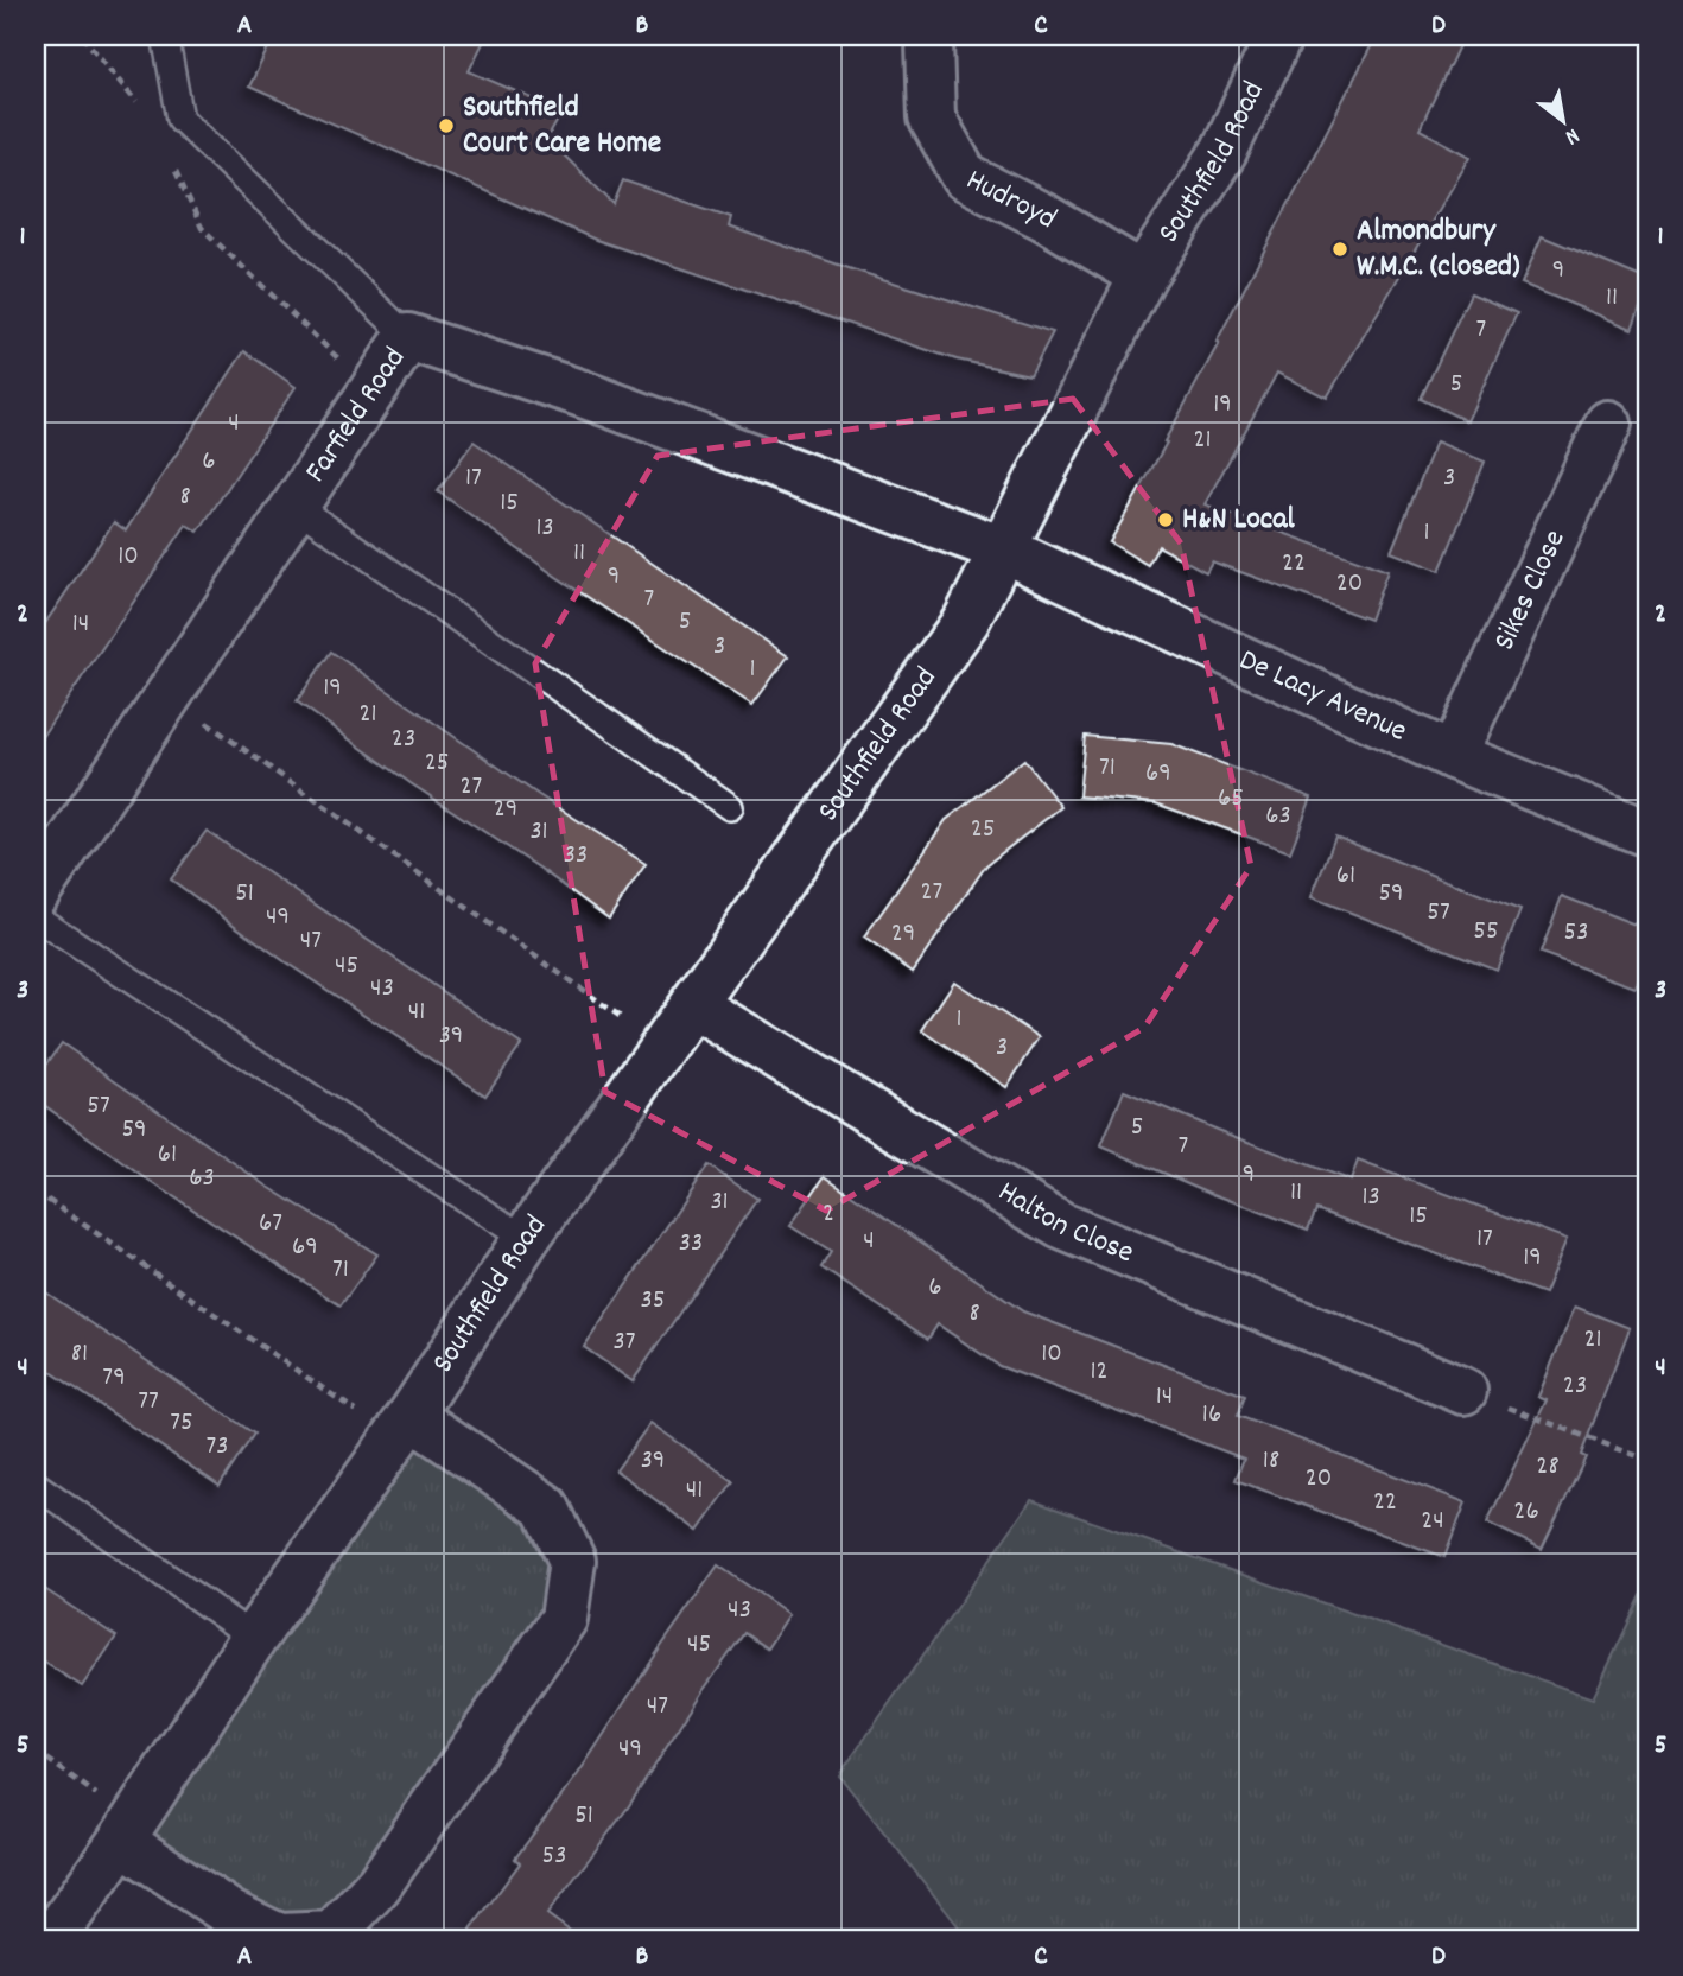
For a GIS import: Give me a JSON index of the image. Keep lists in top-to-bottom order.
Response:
{
  "streets": {
    "street": [
      "Southfield Road",
      "Hudroyd",
      "Farfield Road",
      "Sikes Close",
      "De Lacy Avenue",
      "Halton Close"
    ]
  },
  "crossings": [
    ["Southfield Road", "Hudroyd"],
    ["Southfield Road", "Farfield Road"],
    ["Southfield Road", "De Lacy Avenue"],
    ["Southfield Road", "Halton Close"],
    ["Farfield Road", "De Lacy Avenue"],
    ["Sikes Close", "De Lacy Avenue"]
  ],
  "places": ["Southfield Court Care Home", "Almondbury W.M.C. (closed)", "H&N Local"],
  "house_numbers": [
    "9",
    "11",
    "7",
    "5",
    "19",
    "4",
    "21",
    "6",
    "17",
    "3",
    "8",
    "15",
    "13",
    "1",
    "11",
    "10",
    "22",
    "9",
    "20",
    "7",
    "5",
    "14",
    "3",
    "1",
    "19",
    "21",
    "23",
    "25",
    "71",
    "69",
    "27",
    "65",
    "29",
    "63",
    "25",
    "31",
    "33",
    "61",
    "27",
    "51",
    "59",
    "57",
    "49",
    "55",
    "53",
    "29",
    "47",
    "45",
    "43",
    "41",
    "1",
    "39",
    "3",
    "57",
    "5",
    "59",
    "7",
    "61",
    "9",
    "63",
    "11",
    "13",
    "31",
    "2",
    "15",
    "67",
    "17",
    "4",
    "33",
    "69",
    "19",
    "71",
    "6",
    "35",
    "8",
    "21",
    "37",
    "81",
    "10",
    "12",
    "79",
    "23",
    "14",
    "77",
    "16",
    "75",
    "73",
    "39",
    "18",
    "28",
    "20",
    "41",
    "22",
    "26",
    "24",
    "43",
    "45",
    "47",
    "49",
    "51",
    "53"
  ],
  "north": "bottom right",
  "grid": {
    "columns": [
      "A",
      "B",
      "C",
      "D"
    ],
    "rows": [
      "1",
      "2",
      "3",
      "4",
      "5"
    ]
  }
}
